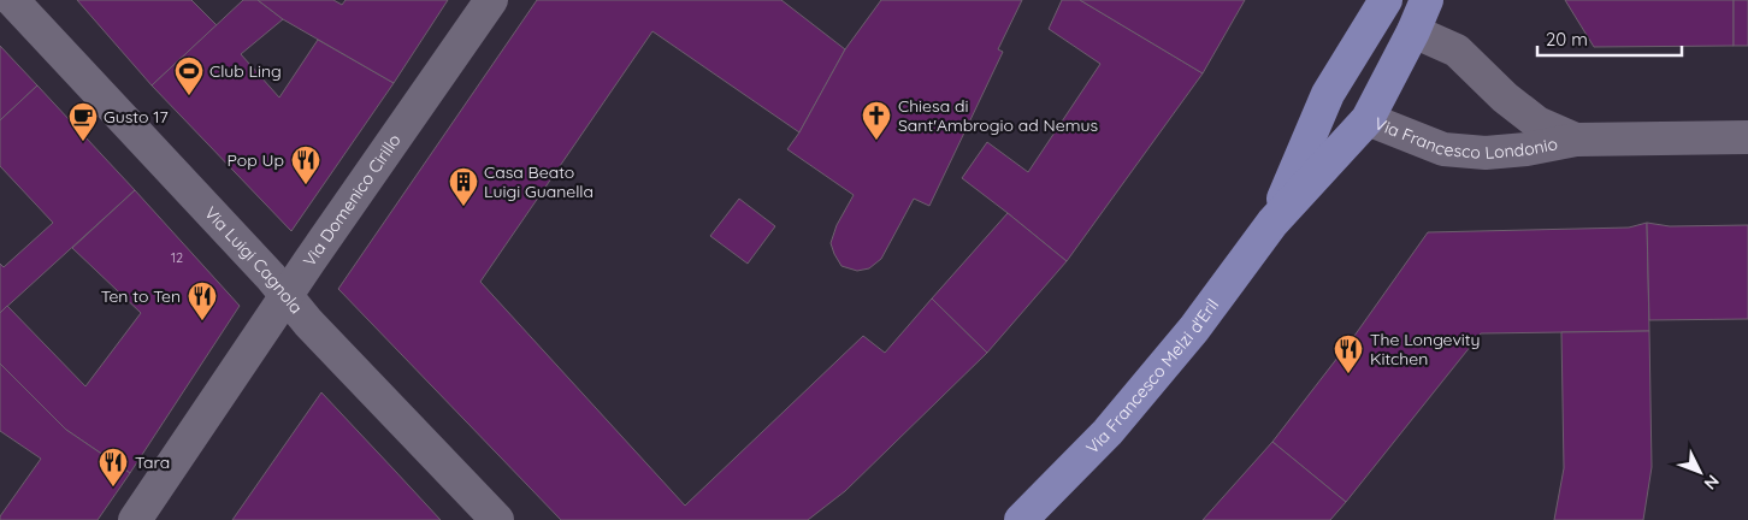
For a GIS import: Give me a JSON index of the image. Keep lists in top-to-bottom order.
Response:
{
  "streets": {
    "main road": ["Via Francesco Londonio", "Via Francesco Melzi d'Eril"],
    "street": ["Via Domenico Cirillo", "Via Luigi Cagnola"]
  },
  "crossings": [
    ["Via Francesco Londonio", "Via Francesco Melzi d'Eril"],
    ["Via Domenico Cirillo", "Via Luigi Cagnola"]
  ],
  "places": {
    "sports": ["Club Ling"],
    "church": ["Chiesa di Sant'Ambrogio ad Nemus"],
    "cafe": ["Gusto 17"],
    "restaurant": [
      "Pop Up",
      "Ten to Ten",
      "The Longevity Kitchen",
      "Tara"
    ],
    "building": ["Casa Beato Luigi Guanella"]
  },
  "house_numbers": ["12"],
  "scale_bar": "20 m",
  "north": "bottom right"
}
